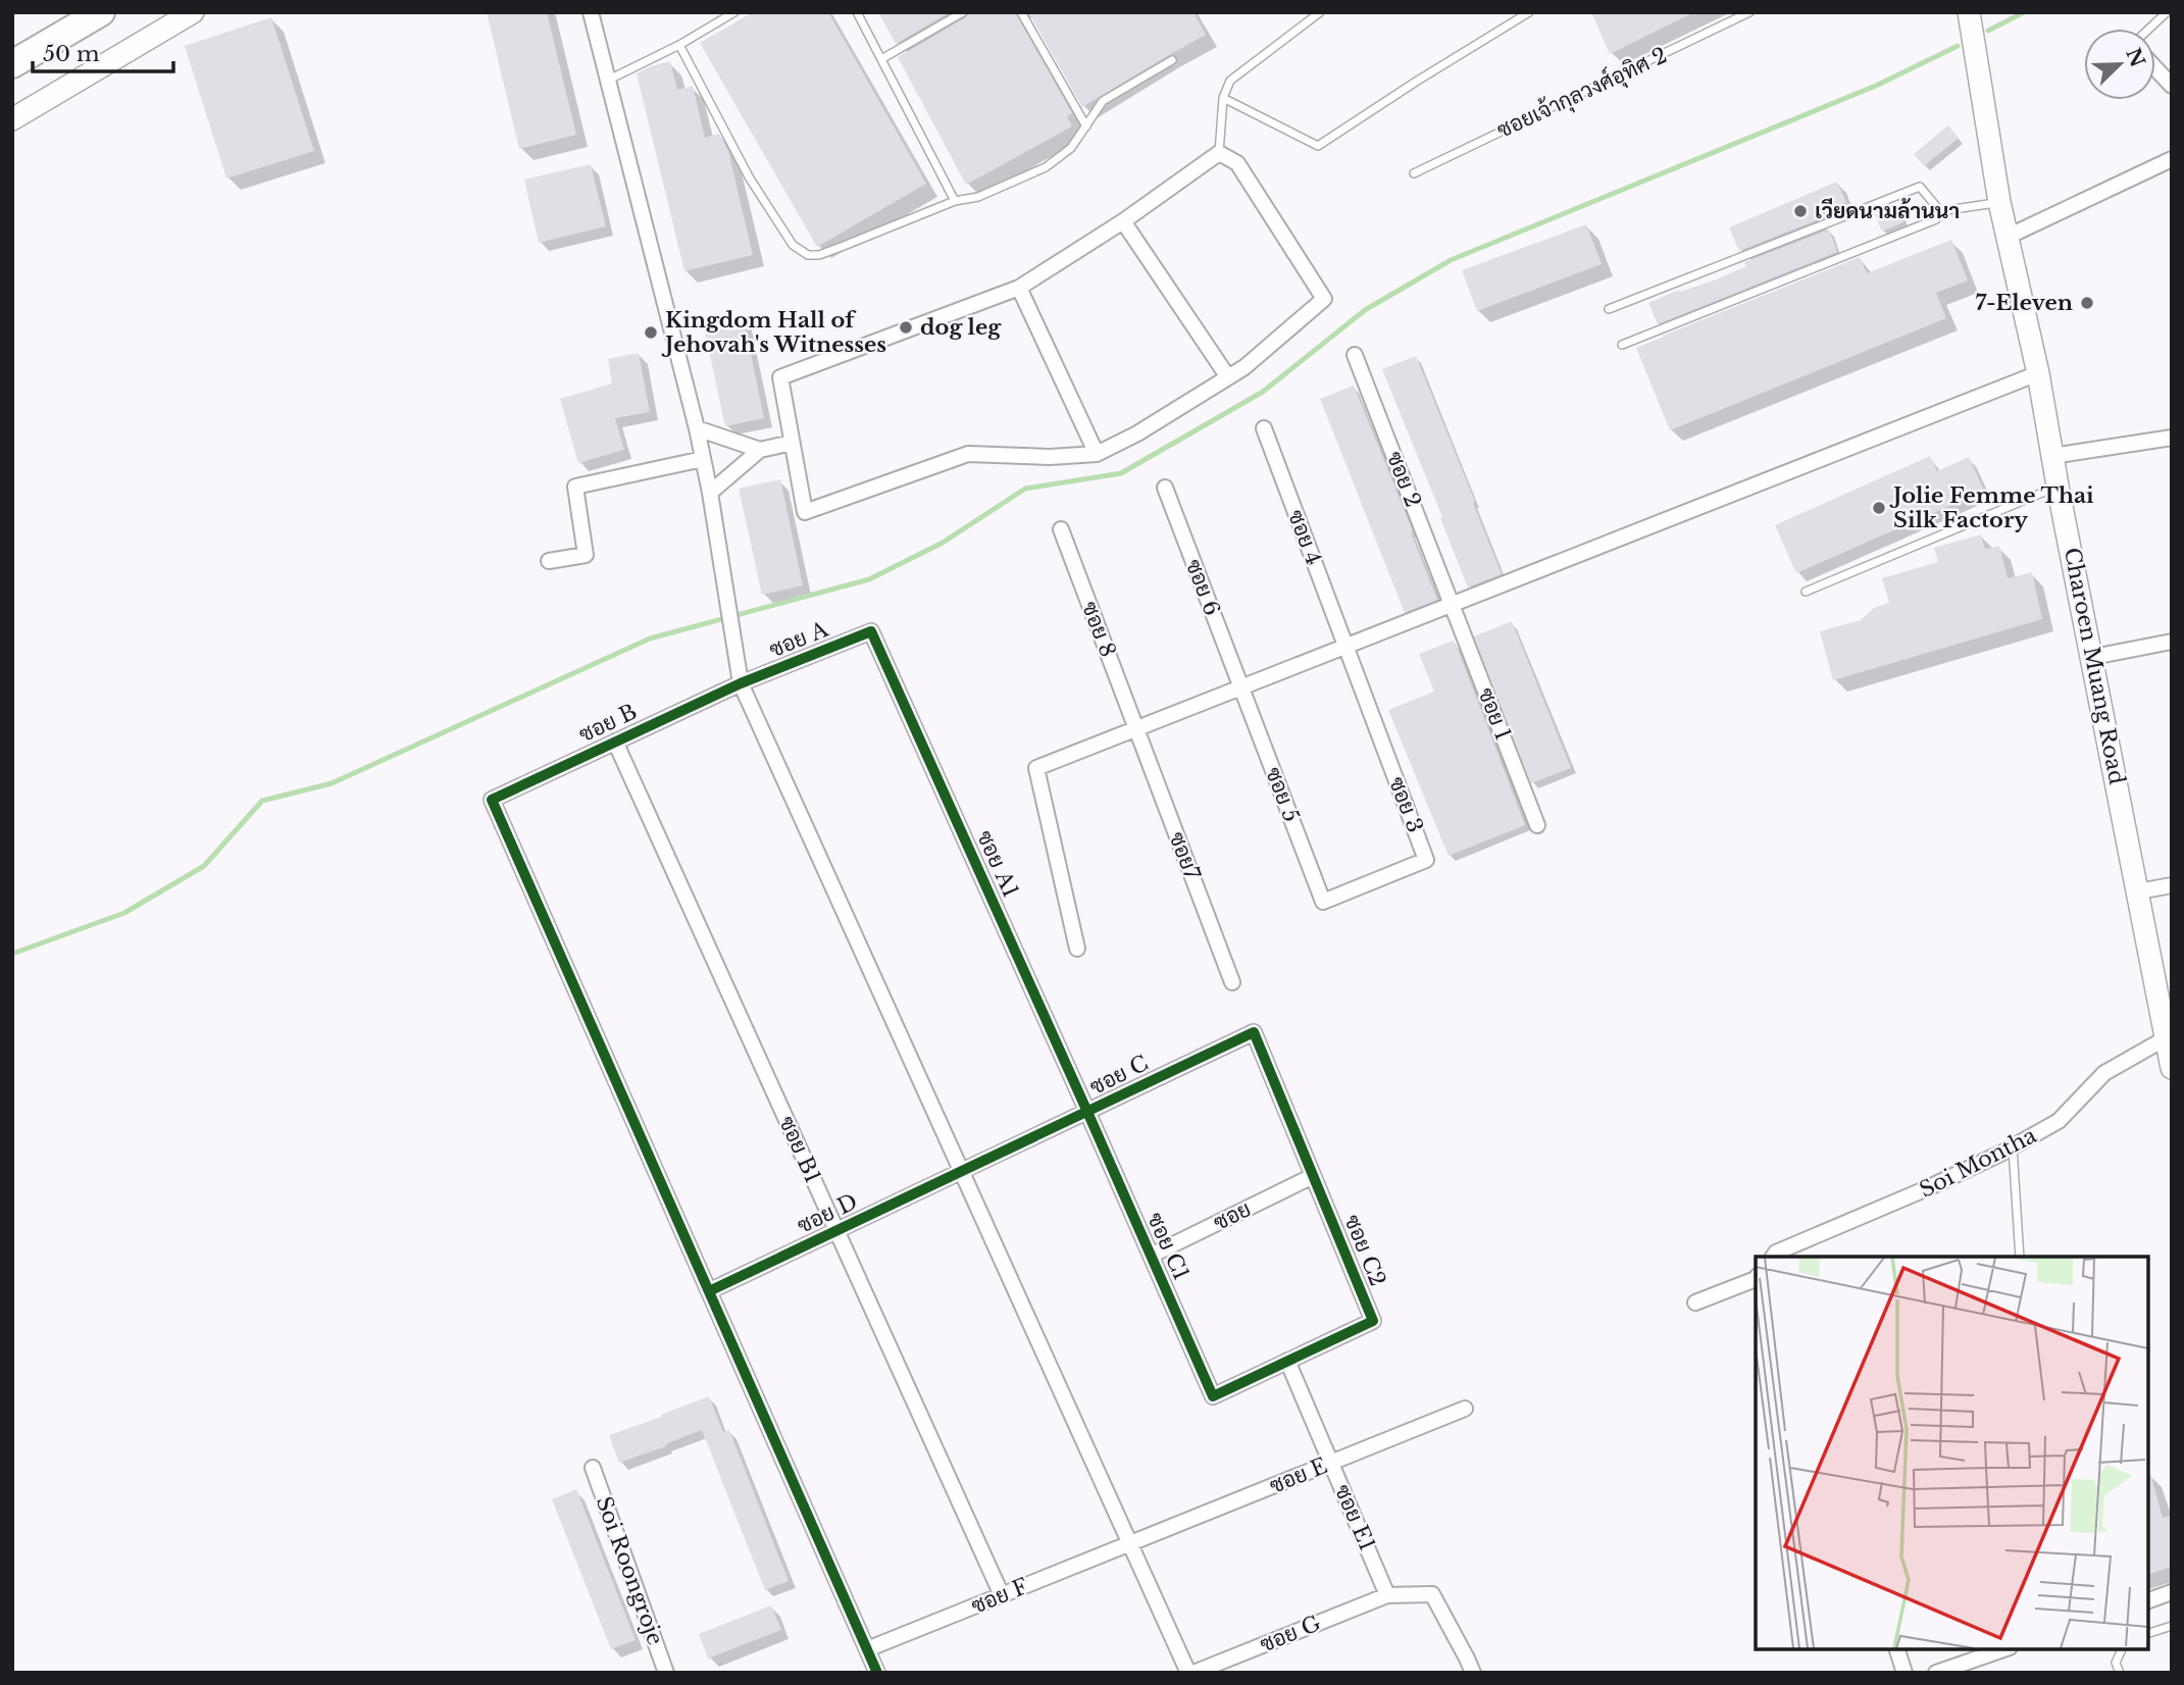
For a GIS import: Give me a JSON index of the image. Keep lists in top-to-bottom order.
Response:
{
  "streets": {
    "main road": ["Charoen Muang Road"],
    "street": [
      "ซอย 2",
      "ซอย 4",
      "ซอย 6",
      "ซอย 8",
      "ซอย A",
      "ซอย 1",
      "ซอย B",
      "ซอย 5",
      "ซอย 3",
      "ซอย7",
      "ซอย A1",
      "ซอย C",
      "ซอย B1",
      "Soi Montha",
      "ซอย D",
      "ซอย",
      "ซอย C1",
      "ซอย C2",
      "ซอย E",
      "ซอย E1",
      "Soi Roongroje",
      "ซอย F",
      "ซอย G"
    ],
    "lane": ["ซอยเจ้ากุลวงศ์อุทิศ 2"]
  },
  "crossings": [
    ["ซอย 2", "ซอย 1"],
    ["ซอย 4", "ซอย 3"],
    ["ซอย 6", "ซอย 5"],
    ["ซอย 8", "ซอย7"],
    ["ซอย A", "ซอย B"],
    ["ซอย A", "ซอย A1"],
    ["Charoen Muang Road", "Soi Montha"],
    ["ซอย B", "ซอย B1"],
    ["ซอย B", "ซอย D"],
    ["ซอย 5", "ซอย 3"],
    ["ซอย A1", "ซอย C"],
    ["ซอย A1", "ซอย C1"],
    ["ซอย C", "ซอย D"],
    ["ซอย C", "ซอย C1"],
    ["ซอย C", "ซอย C2"],
    ["ซอย B1", "ซอย D"],
    ["ซอย B1", "ซอย F"],
    ["ซอย", "ซอย C1"],
    ["ซอย", "ซอย C2"],
    ["ซอย C1", "ซอย C2"],
    ["ซอย C2", "ซอย E1"],
    ["ซอย E", "ซอย E1"],
    ["ซอย E", "ซอย F"],
    ["ซอย E1", "ซอย G"]
  ],
  "places": [
    "เวียดนามล้านนา",
    "7-Eleven",
    "dog leg",
    "Kingdom Hall of Jehovah's Witnesses",
    "Jolie Femme Thai Silk Factory"
  ],
  "scale_bar": "50 m",
  "north": "top right"
}
